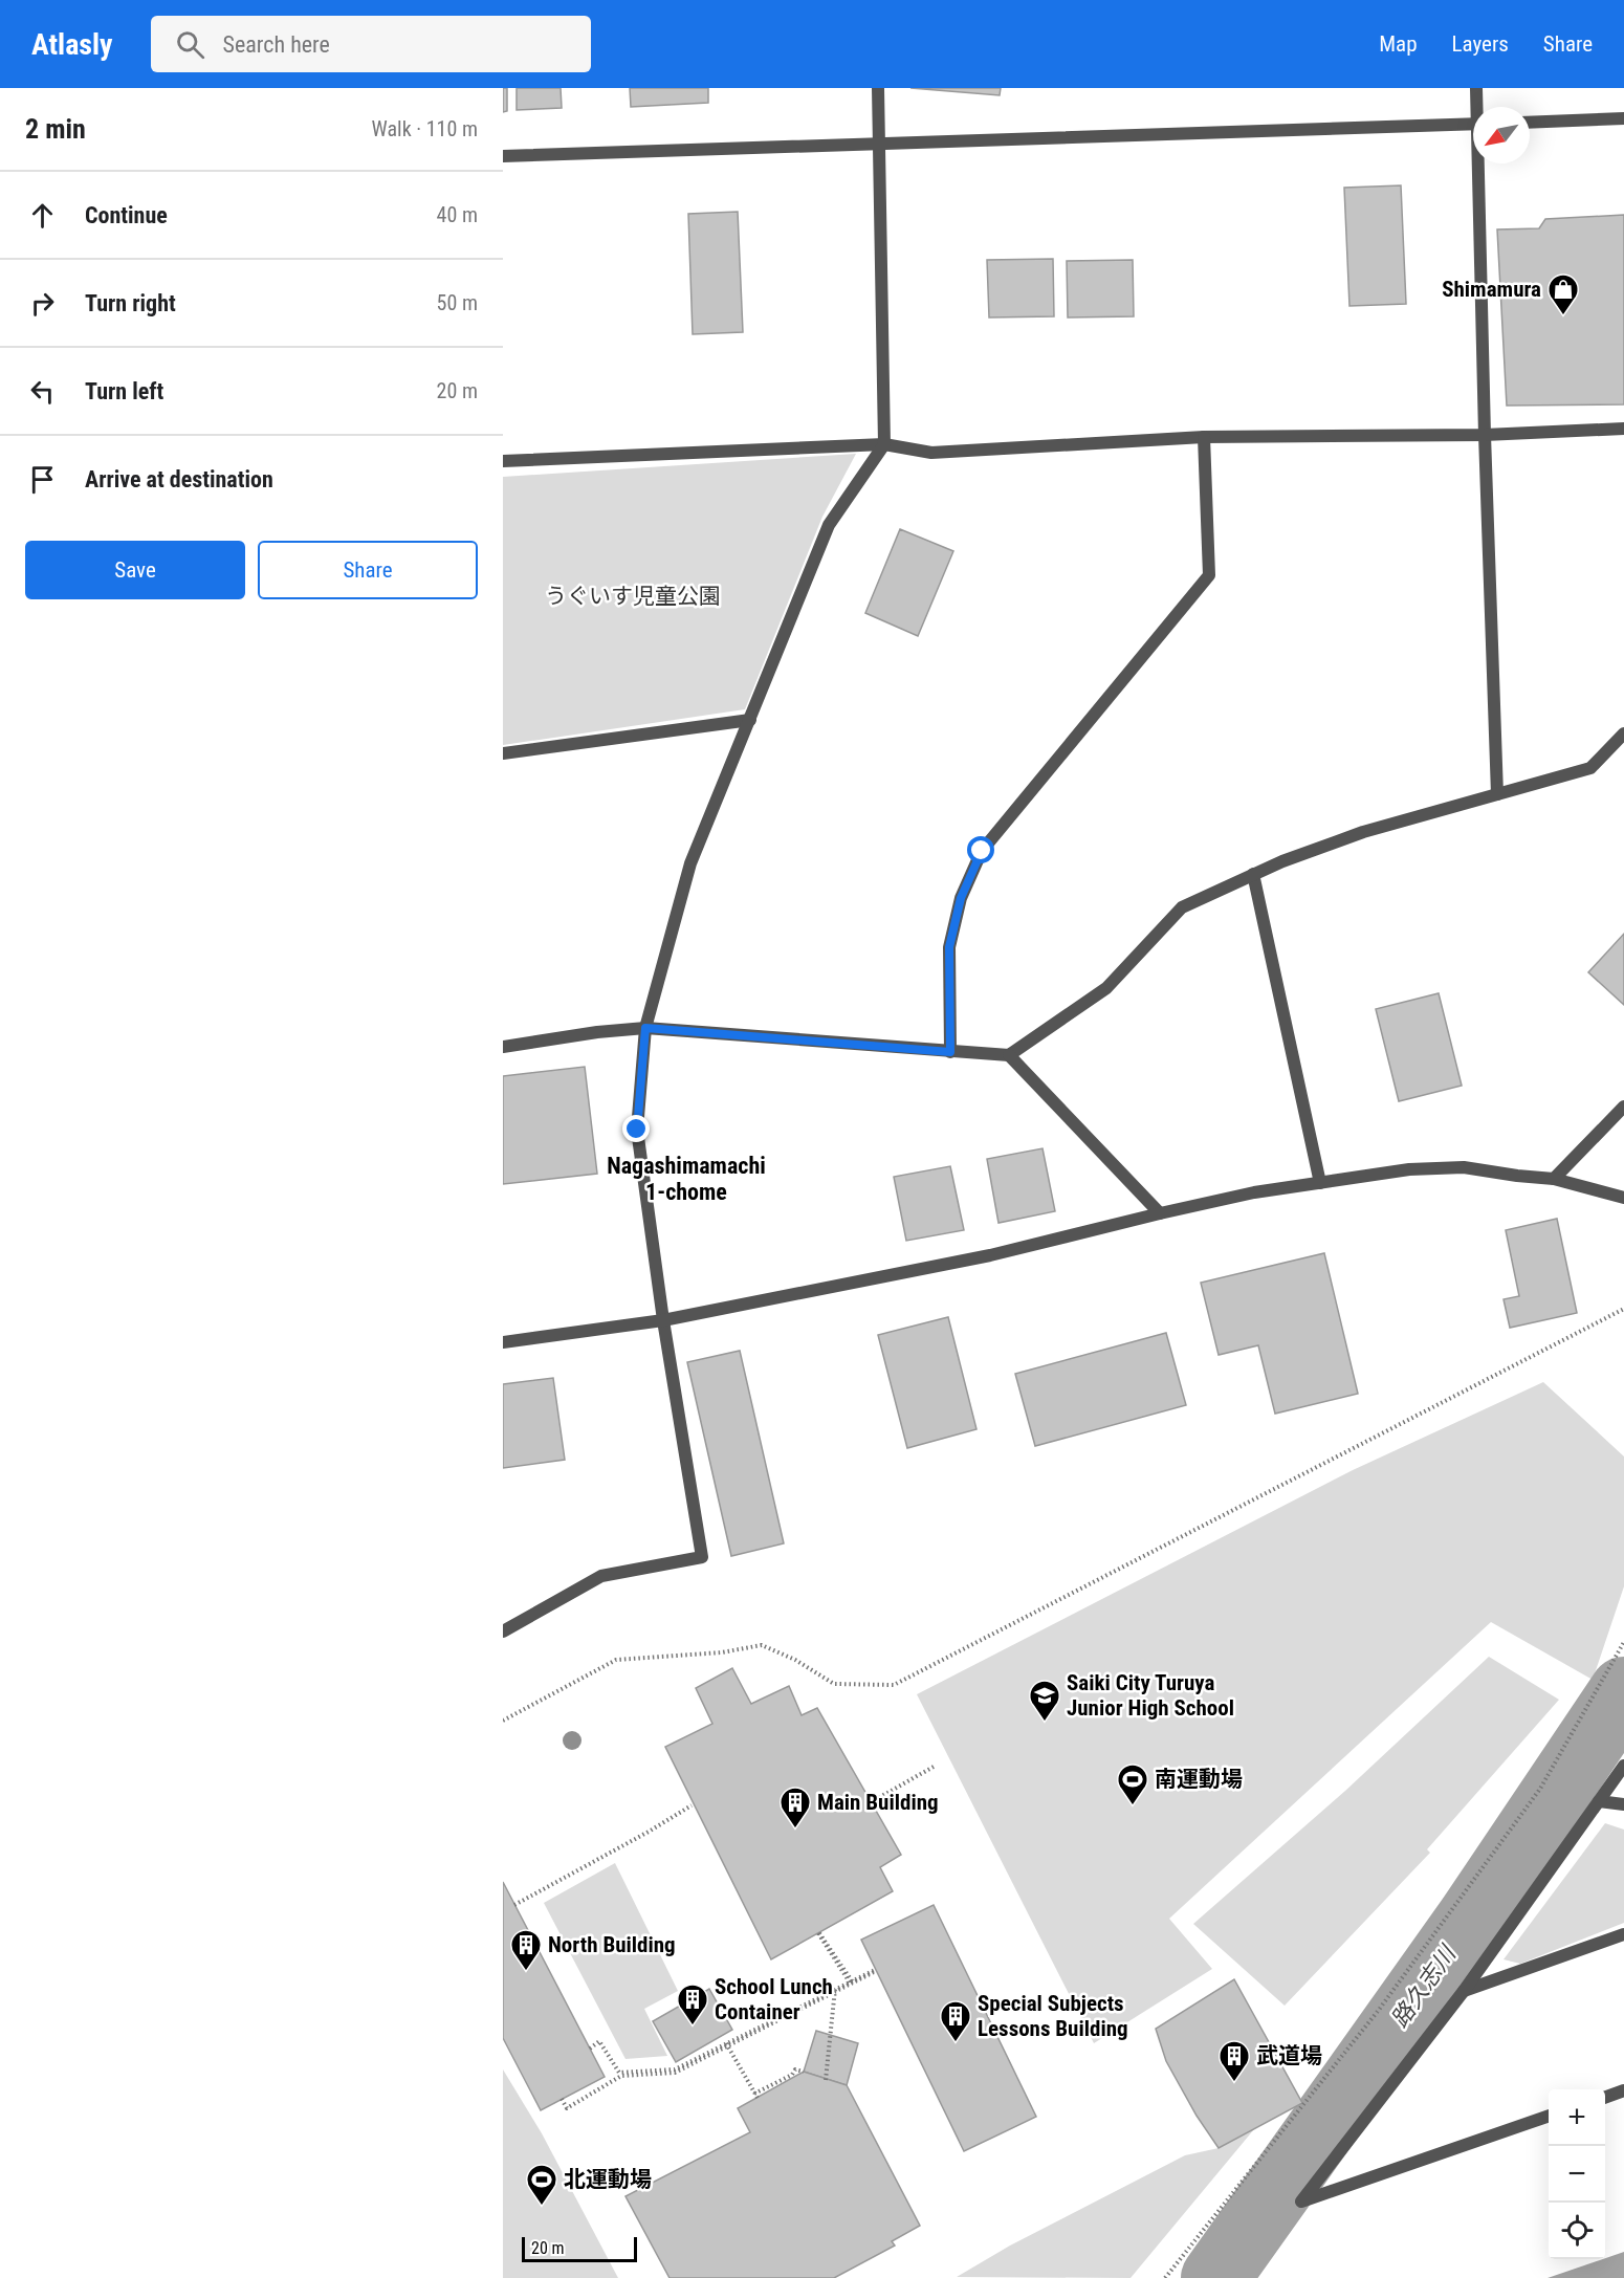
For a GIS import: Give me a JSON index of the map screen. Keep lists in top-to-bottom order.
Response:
{
  "districts": ["Nagashimamachi 1-chome"],
  "water": ["路久志川"],
  "parks": ["うぐいす児童公園"],
  "places": {
    "shop": ["Shimamura"],
    "school or university": ["Saiki City Turuya Junior High School"],
    "sports": ["南運動場", "北運動場"],
    "building": [
      "Main Building",
      "North Building",
      "School Lunch Container",
      "Special Subjects Lessons Building",
      "武道場"
    ]
  },
  "scale_bar": "20 m",
  "north": "bottom left",
  "page": {
    "header": "Atlasly",
    "search": "Search here",
    "nav": ["Map", "Layers", "Share"],
    "heading": ["2 min", "Walk · 110 m"],
    "list": [
      ["Continue", "40 m"],
      ["Turn right", "50 m"],
      ["Turn left", "20 m"],
      "Arrive at destination"
    ],
    "buttons": ["Save", "Share"],
    "map_buttons": ["+", "−"],
    "scale": "20 m"
  }
}
